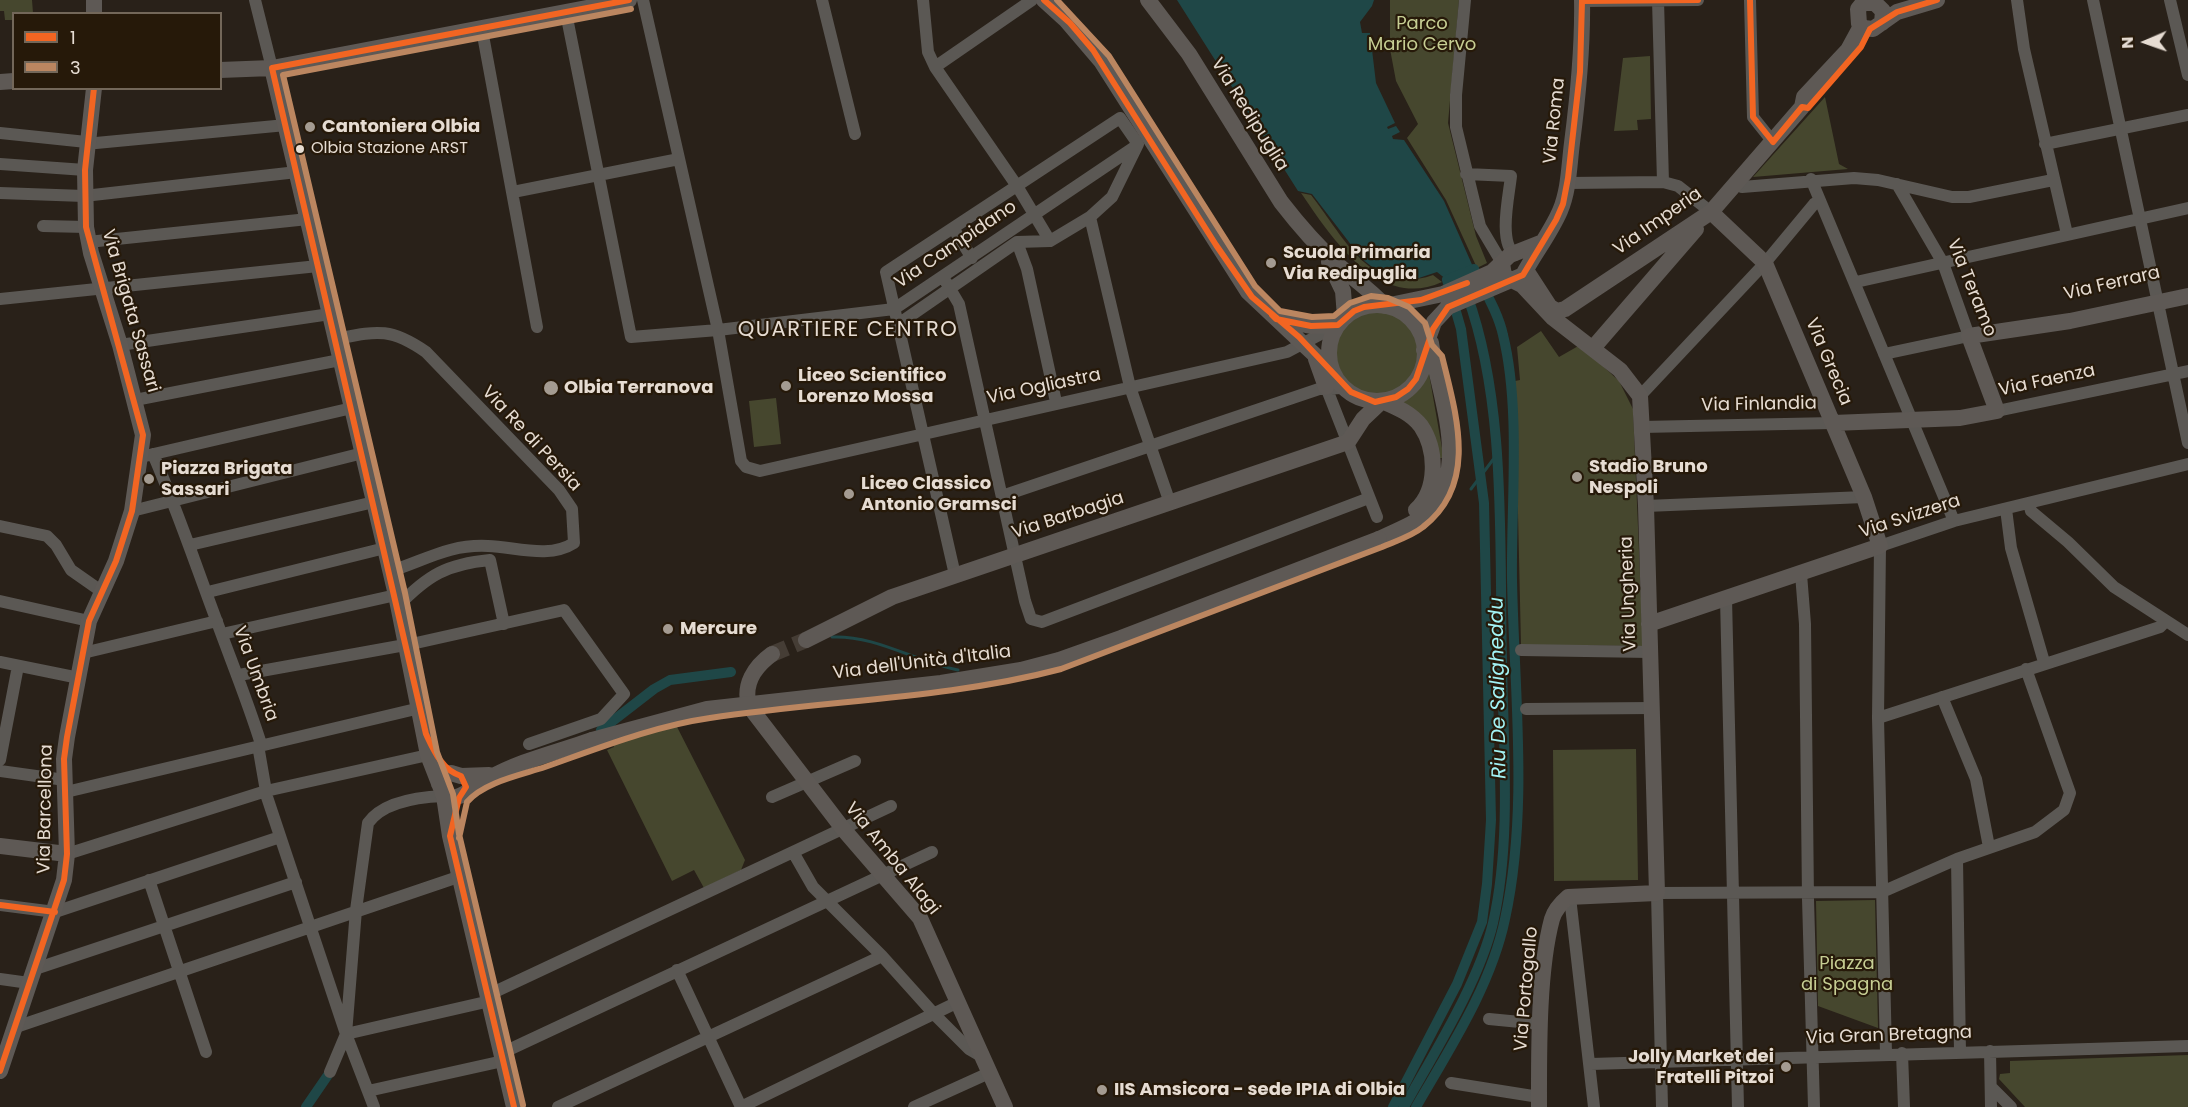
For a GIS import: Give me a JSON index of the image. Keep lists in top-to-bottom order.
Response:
{
  "streets": {
    "street": [
      "Via Redipuglia",
      "Via Roma",
      "Via Imperia",
      "Via Campidano",
      "Via Ferrara",
      "Via Teramo",
      "Via Brigata Sassari",
      "Via Grecia",
      "Via Faenza",
      "Via Ogliastra",
      "Via Finlandia",
      "Via Re di Persia",
      "Via Barbagia",
      "Via Svizzera",
      "Via Ungheria",
      "Via dell'Unità d'Italia",
      "Via Umbria",
      "Via Barcellona",
      "Via Amba Alagi",
      "Via Portogallo",
      "Via Gran Bretagna"
    ]
  },
  "crossings": [
    ["Via Redipuglia", "Via Roma"],
    ["Via Redipuglia", "Via Ogliastra"],
    ["Via Redipuglia", "Via dell'Unità d'Italia"],
    ["Via Roma", "Via Ogliastra"],
    ["Via Roma", "Via dell'Unità d'Italia"],
    ["Via Imperia", "Via Grecia"],
    ["Via Campidano", "Via Ogliastra"],
    ["Via Ferrara", "Via Teramo"],
    ["Via Teramo", "Via Faenza"],
    ["Via Brigata Sassari", "Via Barcellona"],
    ["Via Grecia", "Via Finlandia"],
    ["Via Grecia", "Via Svizzera"],
    ["Via Faenza", "Via Finlandia"],
    ["Via Ogliastra", "Via dell'Unità d'Italia"],
    ["Via Finlandia", "Via Ungheria"],
    ["Via Svizzera", "Via Ungheria"],
    ["Via Umbria", "Via Barcellona"]
  ],
  "districts": ["QUARTIERE CENTRO"],
  "water": ["Riu De Saligheddu"],
  "parks": ["Parco Mario Cervo", "Piazza di Spagna"],
  "places": [
    "Cantoniera Olbia",
    "Olbia Stazione ARST",
    "Scuola Primaria Via Redipuglia",
    "Liceo Scientifico Lorenzo Mossa",
    "Olbia Terranova",
    "Stadio Bruno Nespoli",
    "Piazza Brigata Sassari",
    "Liceo Classico Antonio Gramsci",
    "Mercure",
    "Jolly Market dei Fratelli Pitzoi",
    "IIS Amsicora - sede IPIA di Olbia"
  ],
  "lines": ["transit line 1", "transit line 3"],
  "legend": ["1", "3"],
  "north": "left"
}
